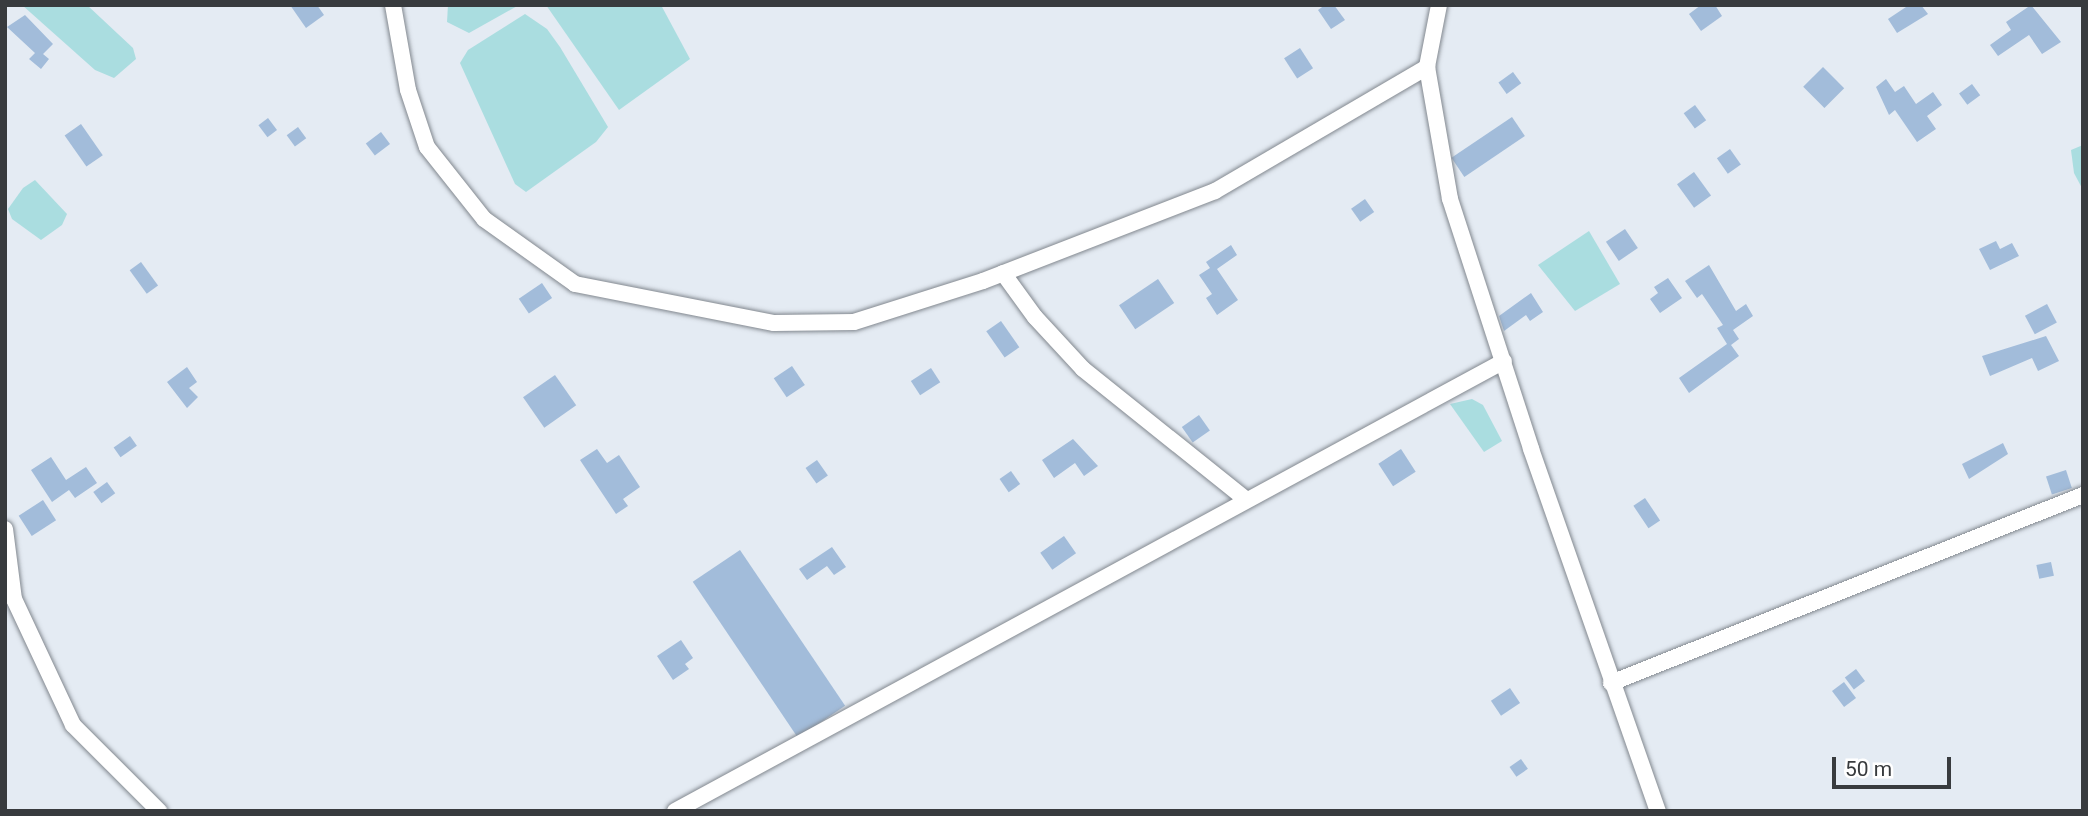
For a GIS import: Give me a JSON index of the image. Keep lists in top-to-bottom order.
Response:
{
  "scale_bar": "50 m"
}
